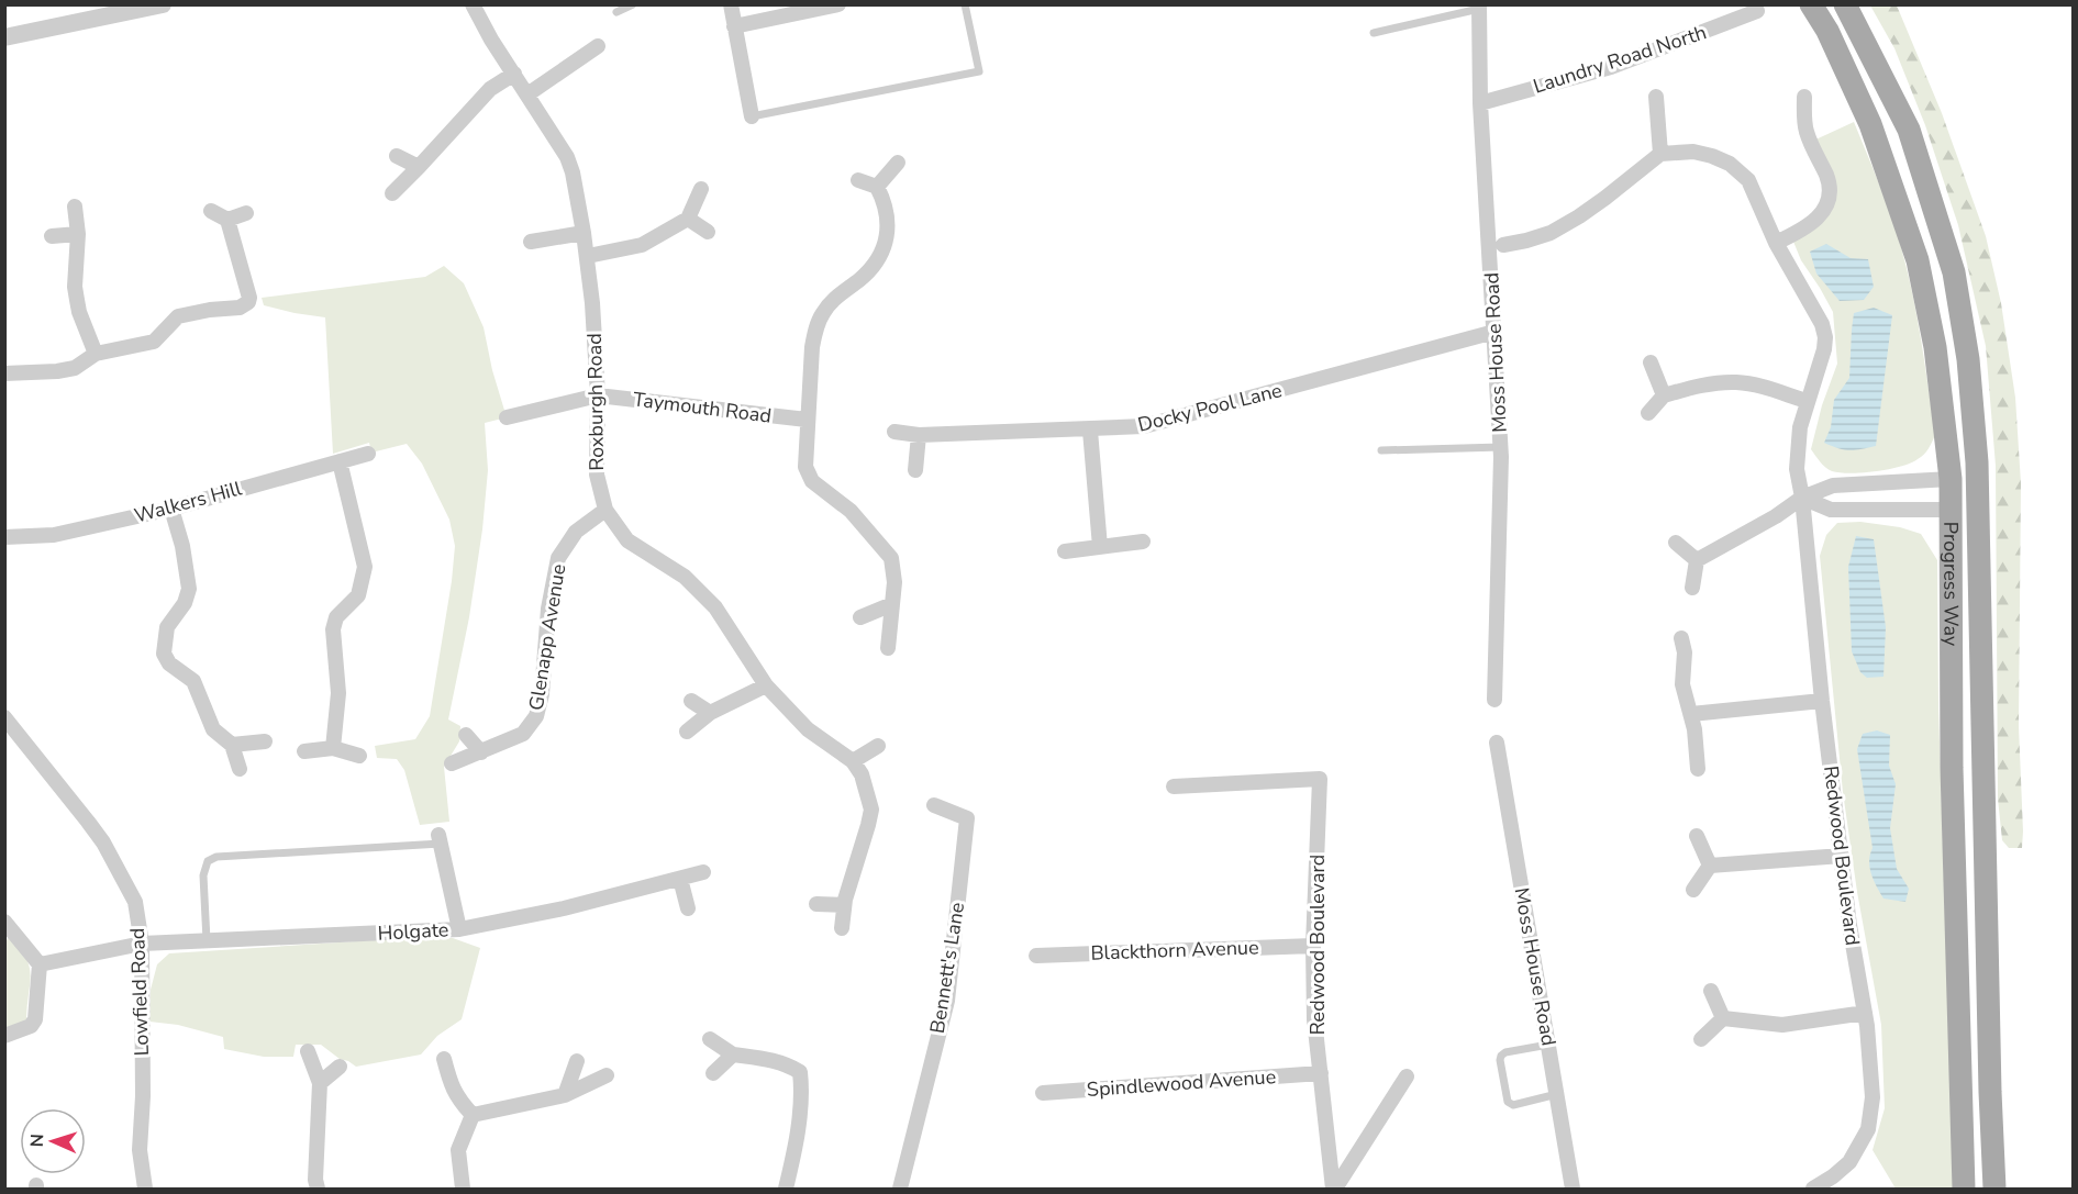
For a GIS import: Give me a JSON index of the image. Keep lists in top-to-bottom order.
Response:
{
  "streets": {
    "main road": ["Progress Way"],
    "street": [
      "Laundry Road North",
      "Moss House Road",
      "Roxburgh Road",
      "Taymouth Road",
      "Docky Pool Lane",
      "Walkers Hill",
      "Glenapp Avenue",
      "Redwood Boulevard",
      "Holgate",
      "Blackthorn Avenue",
      "Bennett's Lane",
      "Lowfield Road",
      "Spindlewood Avenue"
    ]
  },
  "crossings": [
    ["Laundry Road North", "Moss House Road"],
    ["Moss House Road", "Docky Pool Lane"],
    ["Roxburgh Road", "Taymouth Road"],
    ["Roxburgh Road", "Glenapp Avenue"],
    ["Redwood Boulevard", "Blackthorn Avenue"],
    ["Redwood Boulevard", "Spindlewood Avenue"],
    ["Holgate", "Lowfield Road"]
  ],
  "north": "left"
}
